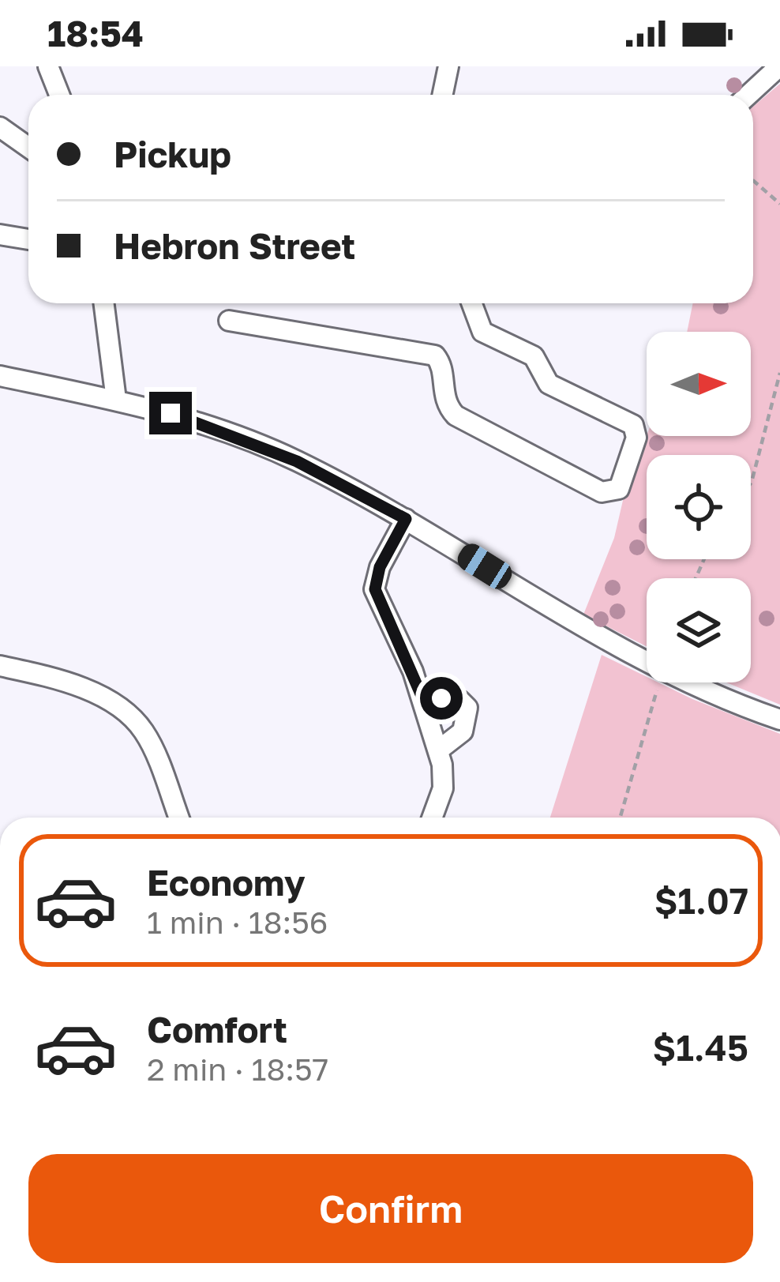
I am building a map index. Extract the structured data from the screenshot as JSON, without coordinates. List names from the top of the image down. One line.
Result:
{"north":"right","page":{"status":"18:54","banner":["Pickup","Hebron Street"],"list":[{"name":"Economy","note":"1 min · 18:56","value":"$1.07"},{"name":"Comfort","note":"2 min · 18:57","value":"$1.45"}],"buttons":"Confirm"}}
